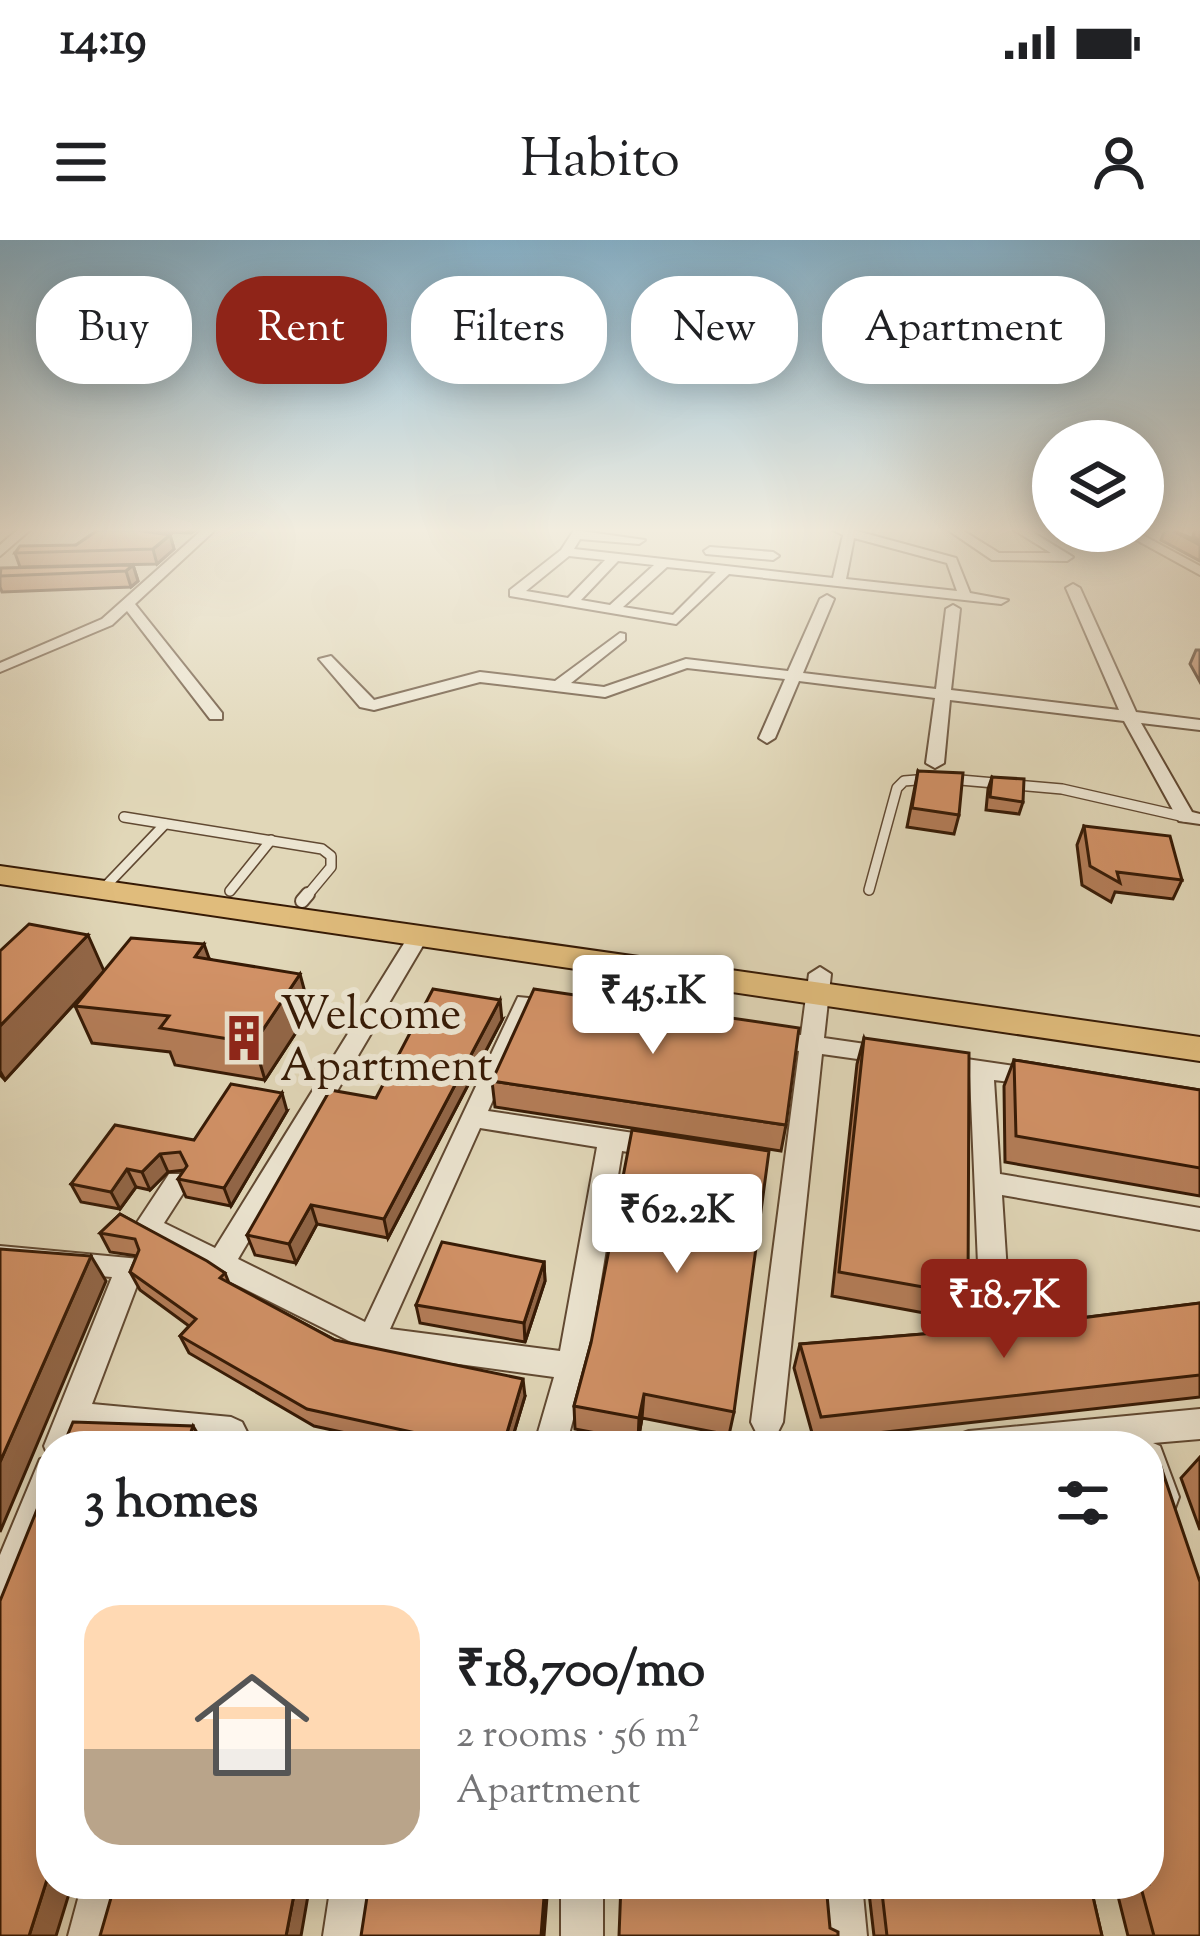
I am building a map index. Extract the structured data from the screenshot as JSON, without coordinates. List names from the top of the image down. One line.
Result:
{"places":{"building":["Welcome Apartment"]},"page":{"status":"14:19","header":"Habito","chip":["Buy","Rent","Filters","New","Apartment"],"price":["₹45.1K","₹62.2K","₹18.7K"],"heading":"3 homes","list":[{"name":"₹18,700/mo","note":"2 rooms · 56 m² · Apartment"}]}}
